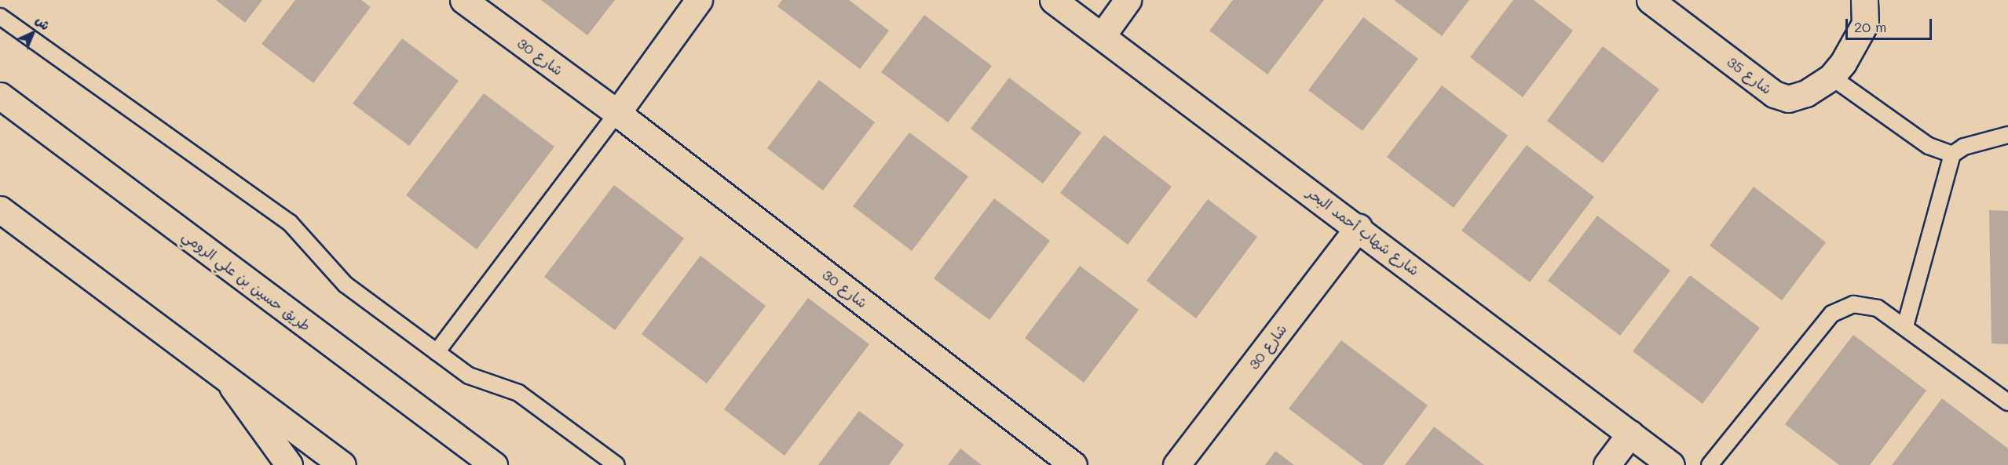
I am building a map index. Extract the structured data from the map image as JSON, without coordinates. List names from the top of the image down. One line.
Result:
{"streets":{"main road":["شارع 30","شارع 35","شارع شهاب أحمد البحر","طريق حسين بن علي الرومي"]},"crossings":[["شارع 30","شارع شهاب أحمد البحر"]],"scale_bar":"20 m","north":"top right"}
